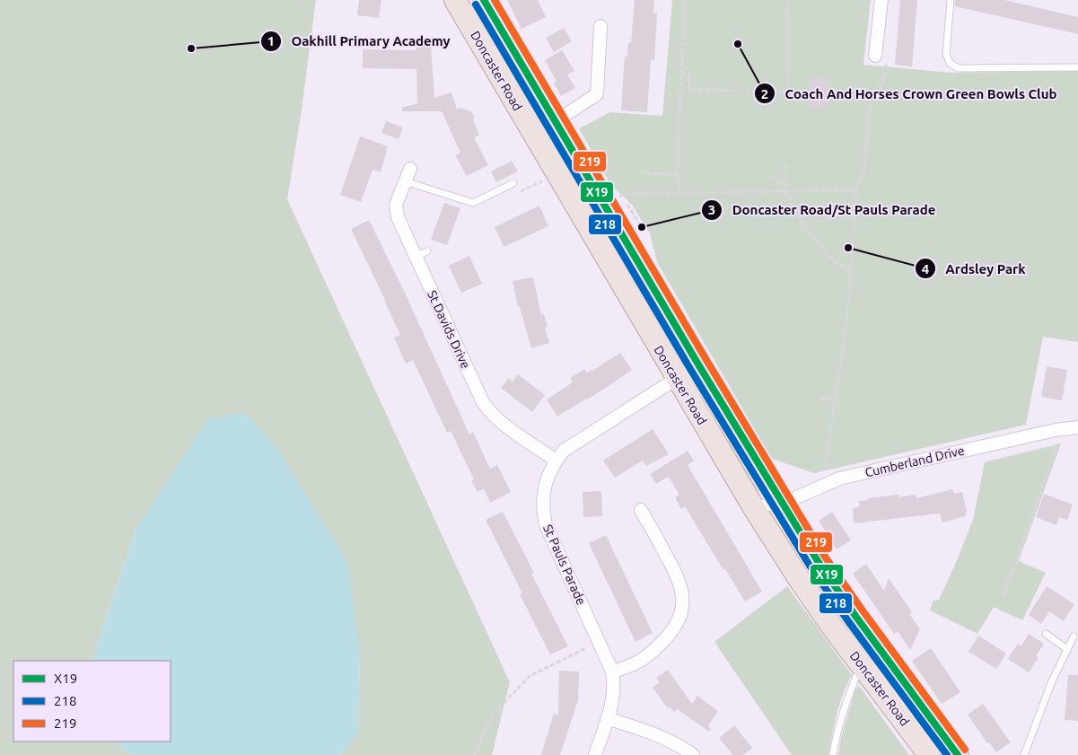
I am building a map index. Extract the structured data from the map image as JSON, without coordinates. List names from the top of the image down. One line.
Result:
{"streets":{"highway":["Doncaster Road"],"street":["St Davids Drive","Cumberland Drive","St Pauls Parade"]},"crossings":[["Doncaster Road","Cumberland Drive"],["Doncaster Road","St Pauls Parade"],["St Davids Drive","St Pauls Parade"]],"places":["Coach And Horses Crown Green Bowls Club","Oakhill Primary Academy","Doncaster Road/St Pauls Parade","Ardsley Park"],"lines":["transit line X19","transit line 219","transit line 218"],"legend":["X19","218","219"]}
